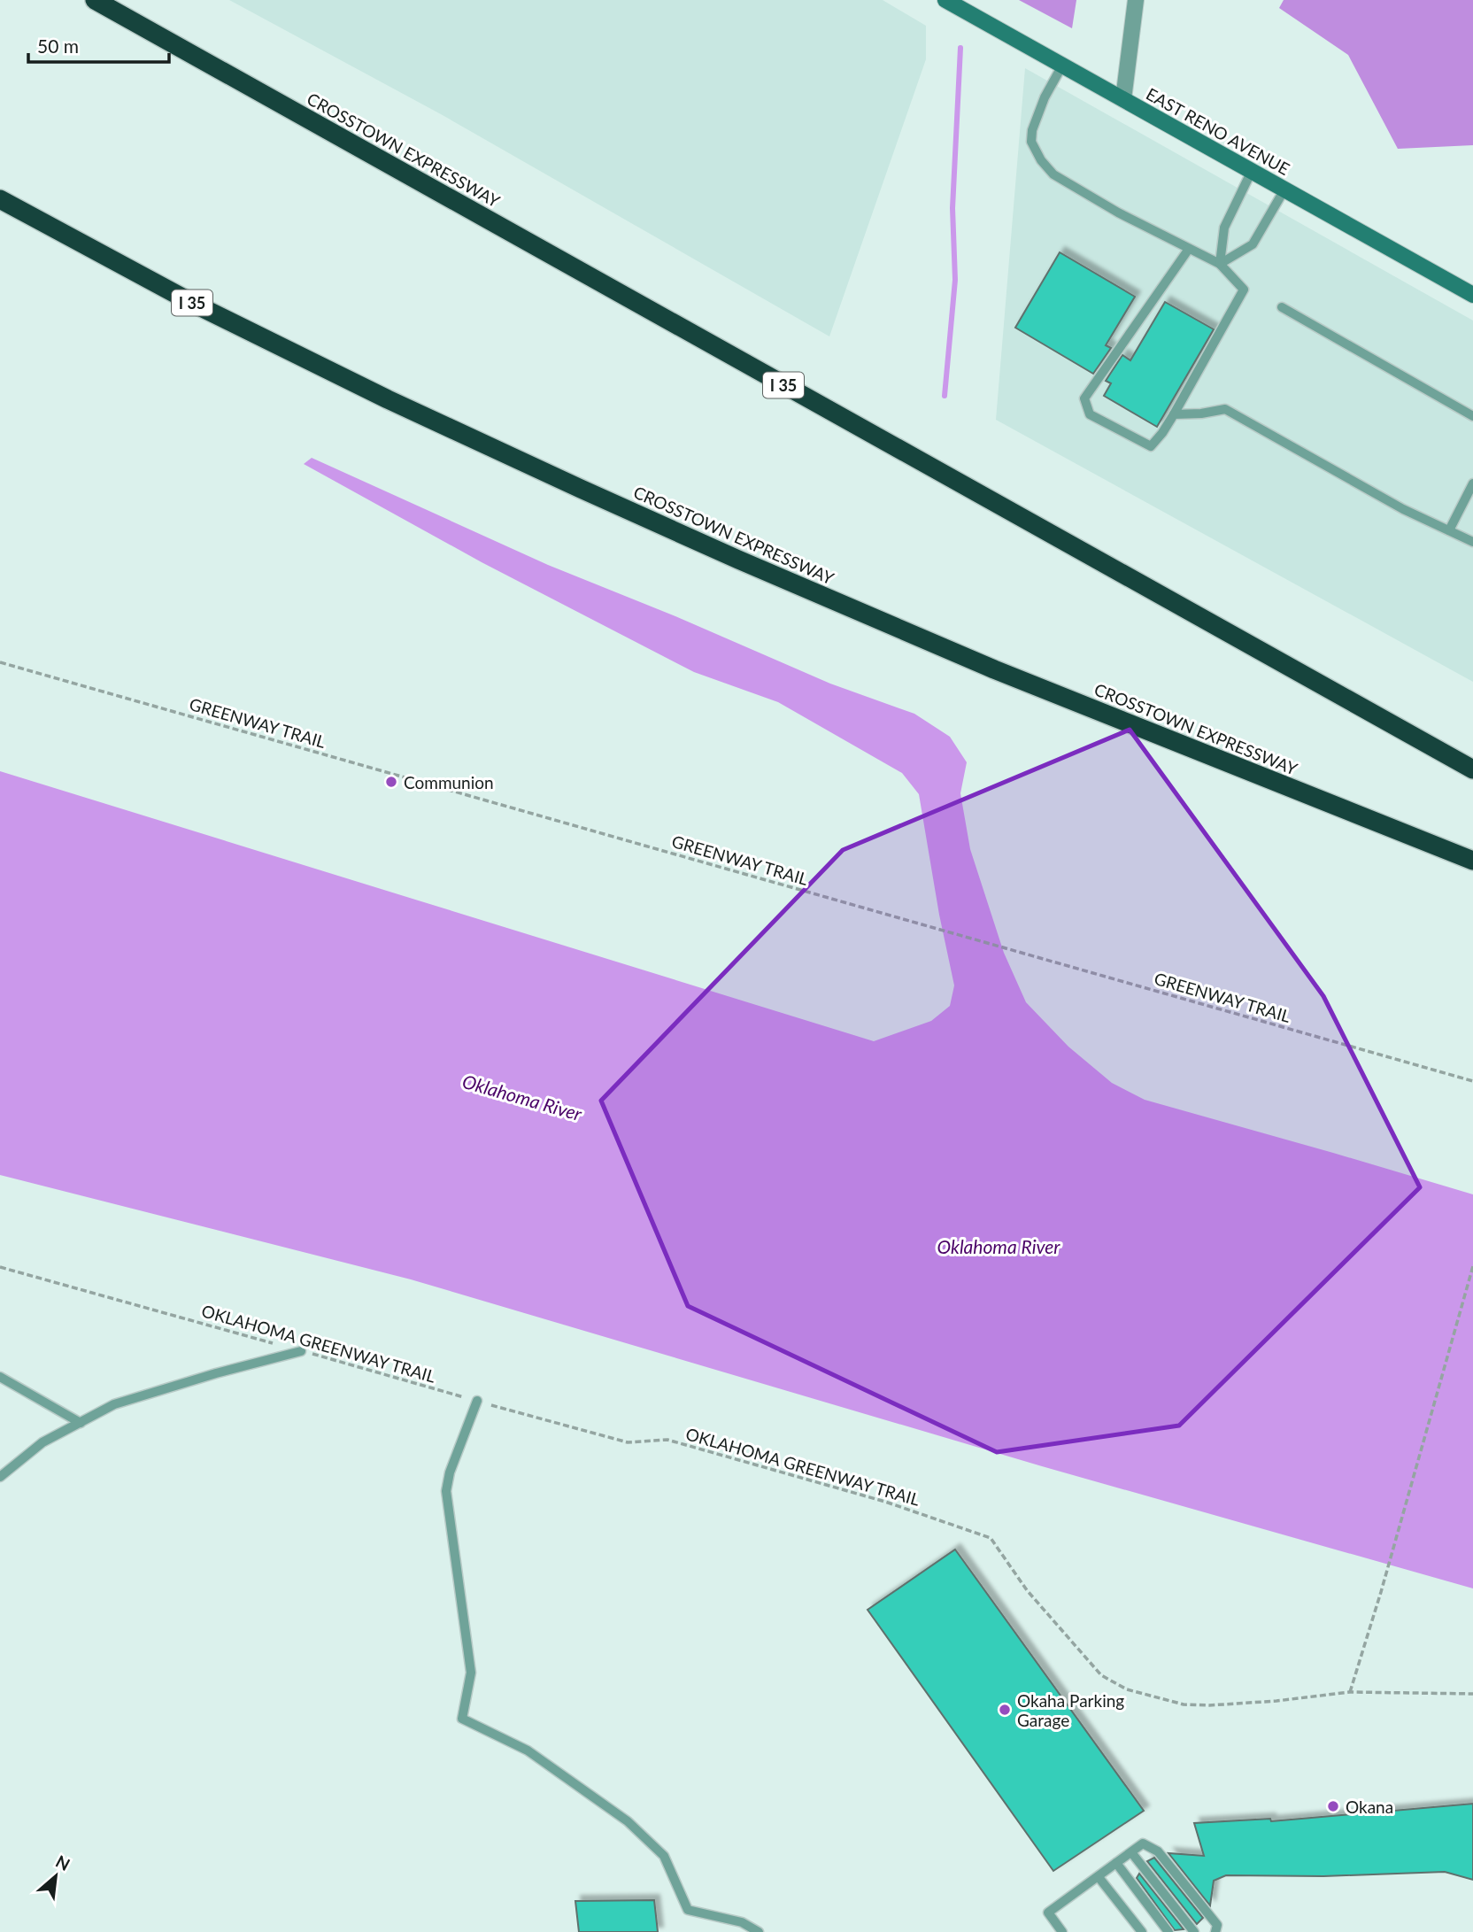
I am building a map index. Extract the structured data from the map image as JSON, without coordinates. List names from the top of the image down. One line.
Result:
{"streets":{"highway":["CROSSTOWN EXPRESSWAY","I 35"],"main road":["EAST RENO AVENUE"],"path":["GREENWAY TRAIL","OKLAHOMA GREENWAY TRAIL"]},"water":["Oklahoma River"],"places":["Communion","Okaha Parking Garage","Okana"],"scale_bar":"50 m","north":"top right"}
